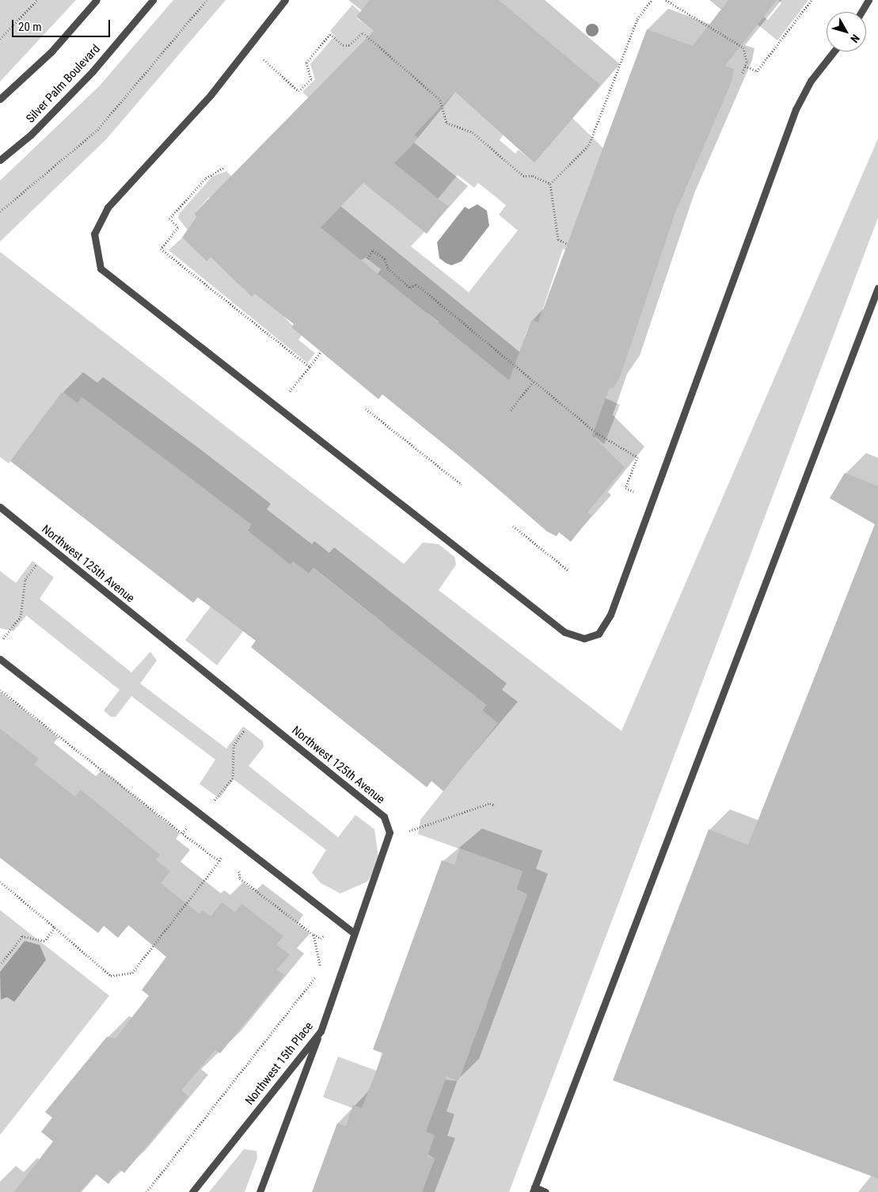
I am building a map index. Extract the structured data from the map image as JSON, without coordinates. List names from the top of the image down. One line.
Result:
{"streets":{"street":["Silver Palm Boulevard","Northwest 125th Avenue","Northwest 15th Place"]},"scale_bar":"20 m","north":"bottom right"}
